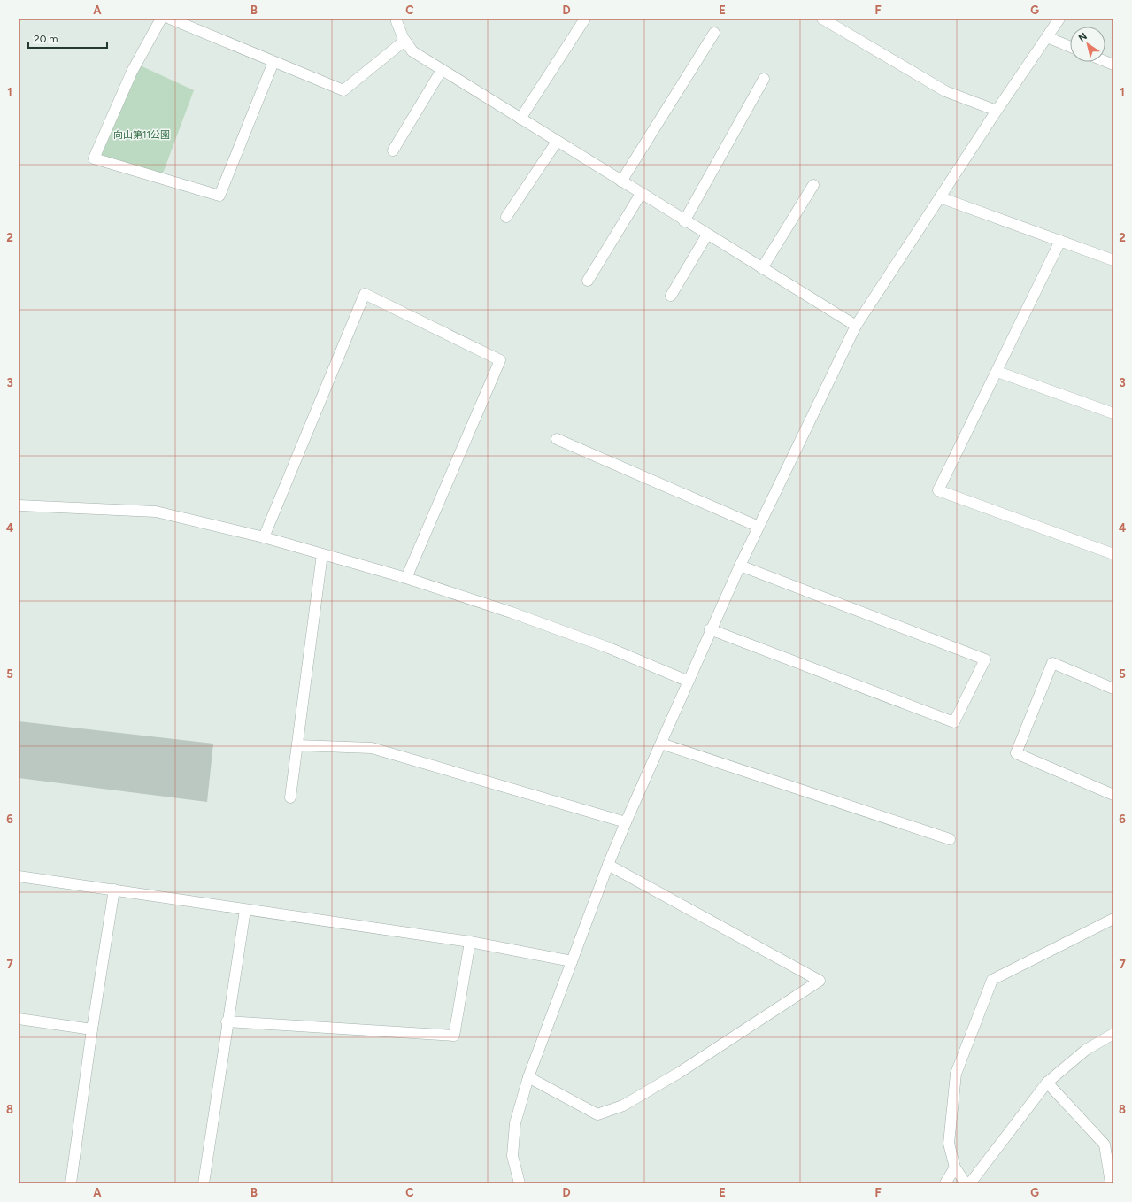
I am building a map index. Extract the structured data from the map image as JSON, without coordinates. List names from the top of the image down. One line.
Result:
{"parks":["向山第11公園"],"scale_bar":"20 m","north":"top left","grid":{"columns":["A","B","C","D","E","F","G"],"rows":["1","2","3","4","5","6","7","8"]}}
